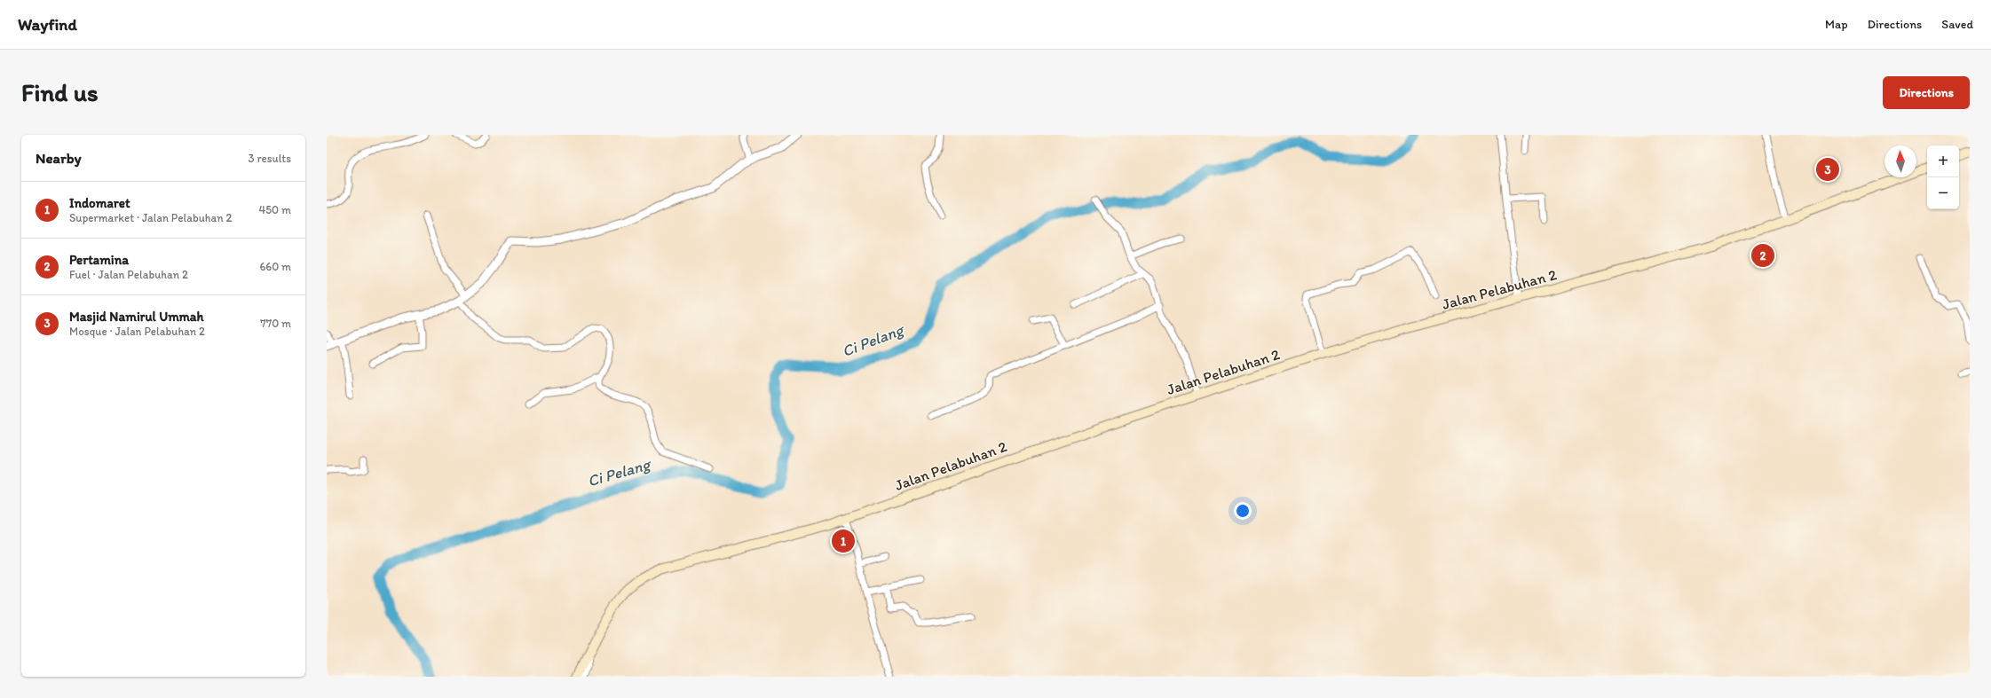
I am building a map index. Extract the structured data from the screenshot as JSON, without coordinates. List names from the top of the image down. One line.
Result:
{"streets":{"main road":["Jalan Pelabuhan 2"]},"water":["Ci Pelang"],"north":"top","page":{"header":"Wayfind","nav":["Map","Directions","Saved"],"buttons":"Directions","title":"Find us","heading":["Nearby","3 results"],"map_buttons":["+","−"],"pins":["3","2","1"],"list":[{"mark":"1","name":"Indomaret","note":"Supermarket · Jalan Pelabuhan 2","value":"450 m"},{"mark":"2","name":"Pertamina","note":"Fuel · Jalan Pelabuhan 2","value":"660 m"},{"mark":"3","name":"Masjid Namirul Ummah","note":"Mosque · Jalan Pelabuhan 2","value":"770 m"}]}}
